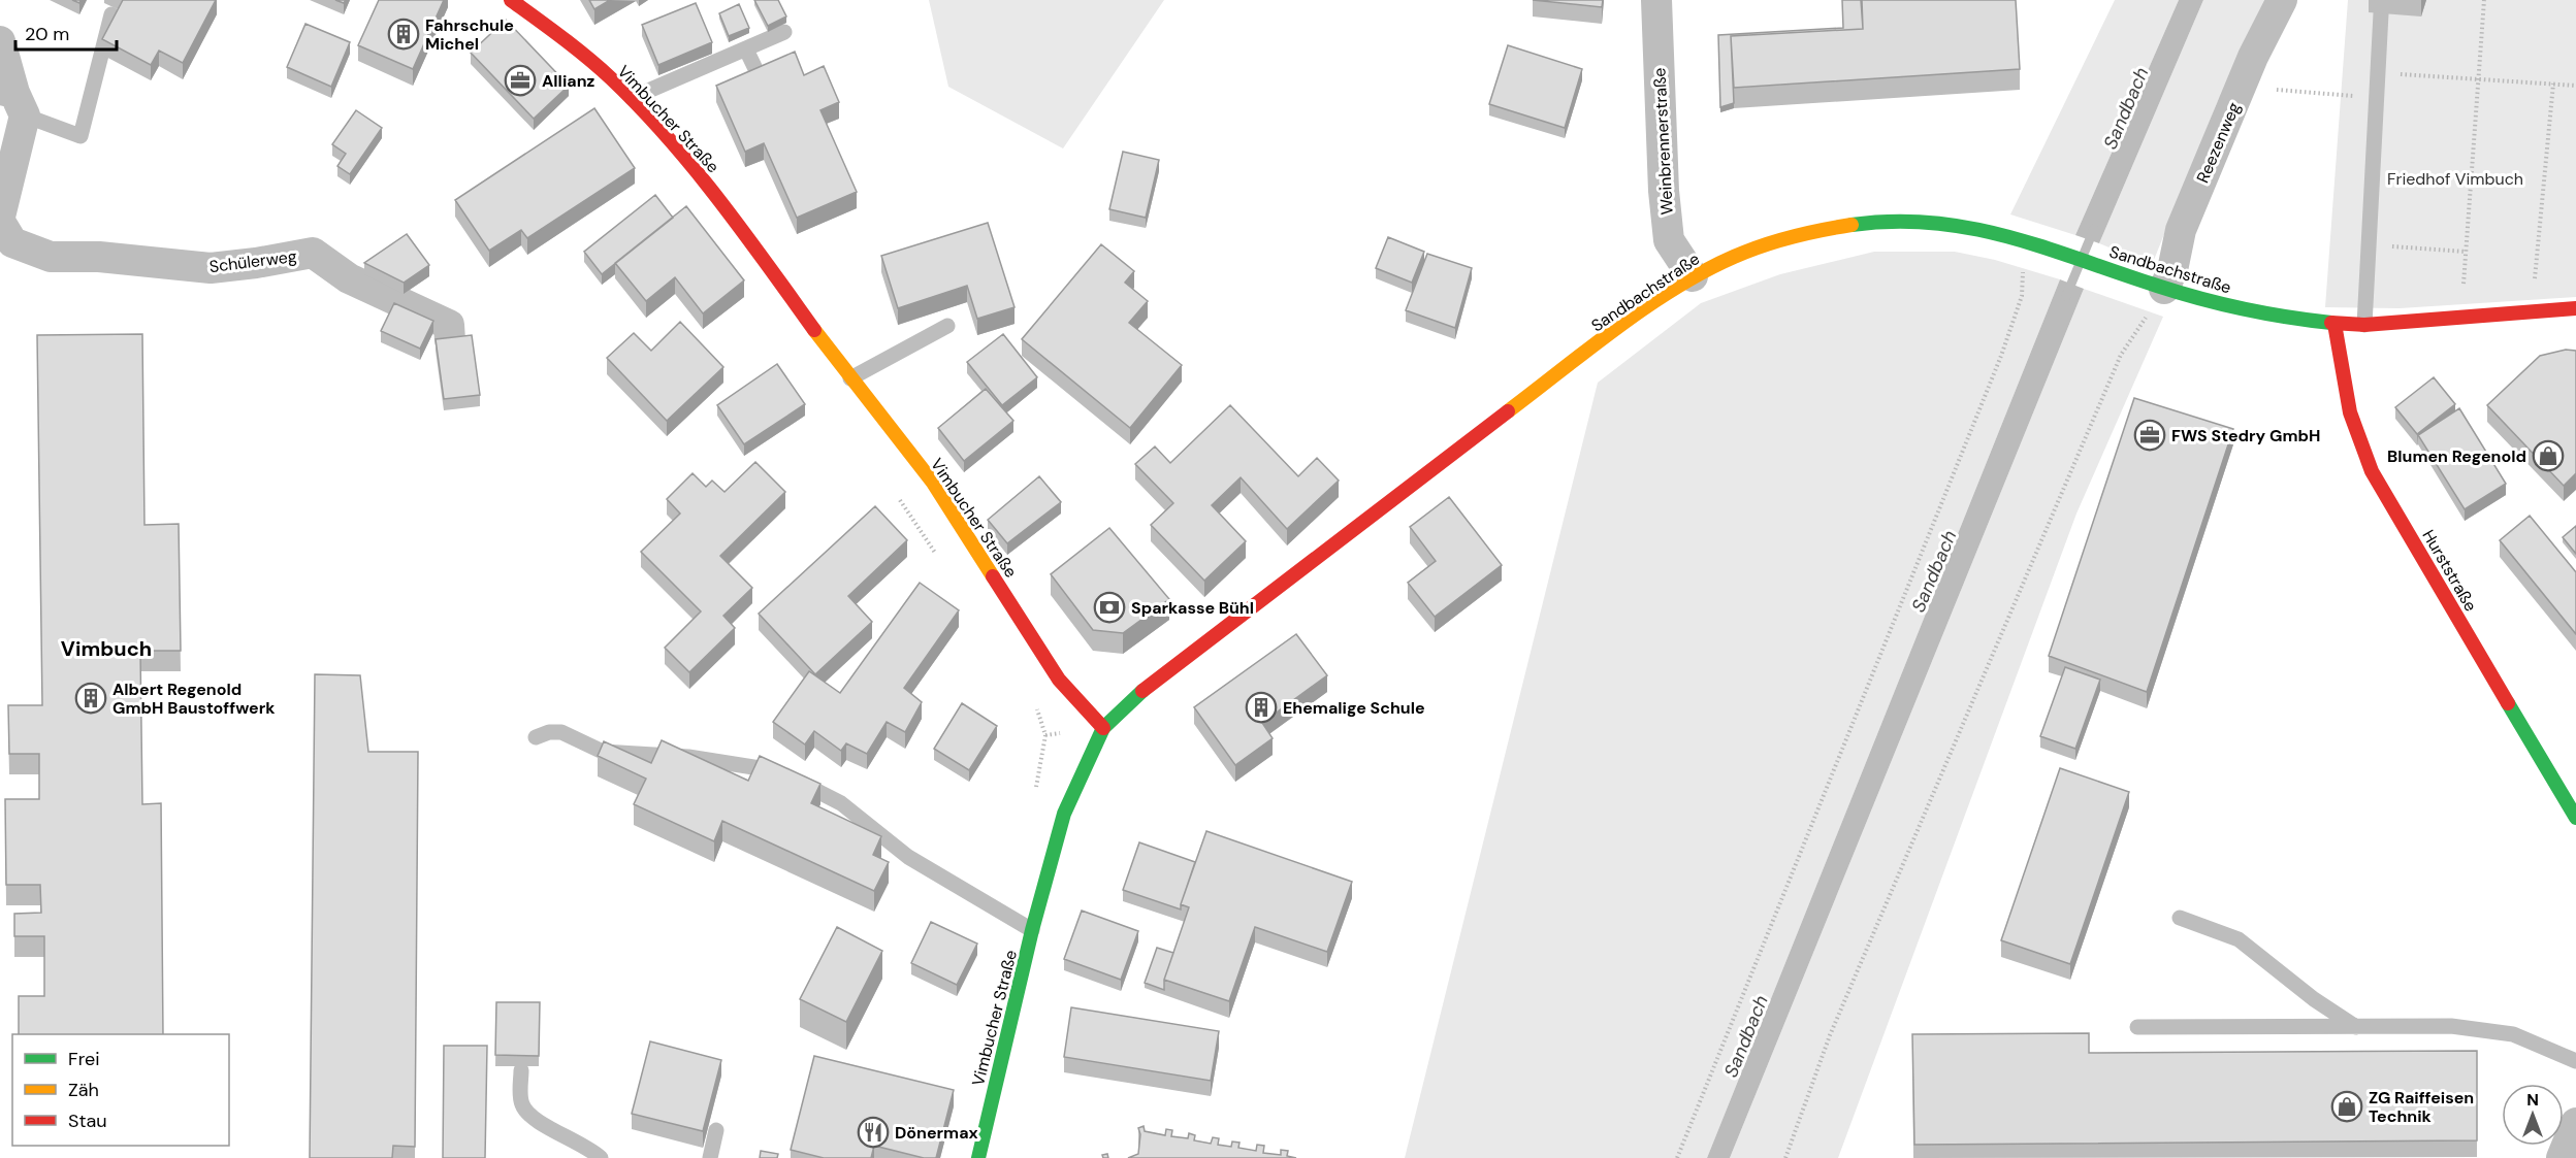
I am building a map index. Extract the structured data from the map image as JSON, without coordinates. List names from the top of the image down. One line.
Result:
{"streets":{"street":["Vimbucher Straße","Weinbrennerstraße","Reezenweg","Schülerweg","Sandbachstraße","Hurststraße"]},"crossings":[["Vimbucher Straße","Sandbachstraße"],["Weinbrennerstraße","Sandbachstraße"],["Reezenweg","Sandbachstraße"],["Sandbachstraße","Hurststraße"]],"districts":["Vimbuch"],"water":["Sandbach"],"parks":["Friedhof Vimbuch"],"places":{"building":["Fahrschule Michel","Albert Regenold GmbH Baustoffwerk","Ehemalige Schule"],"office":["Allianz","FWS Stedry GmbH"],"shop":["Blumen Regenold","ZG Raiffeisen Technik"],"bank":["Sparkasse Bühl"],"restaurant":["Dönermax"]},"legend":["Frei","Zäh","Stau"],"scale_bar":"20 m","north":"top"}
